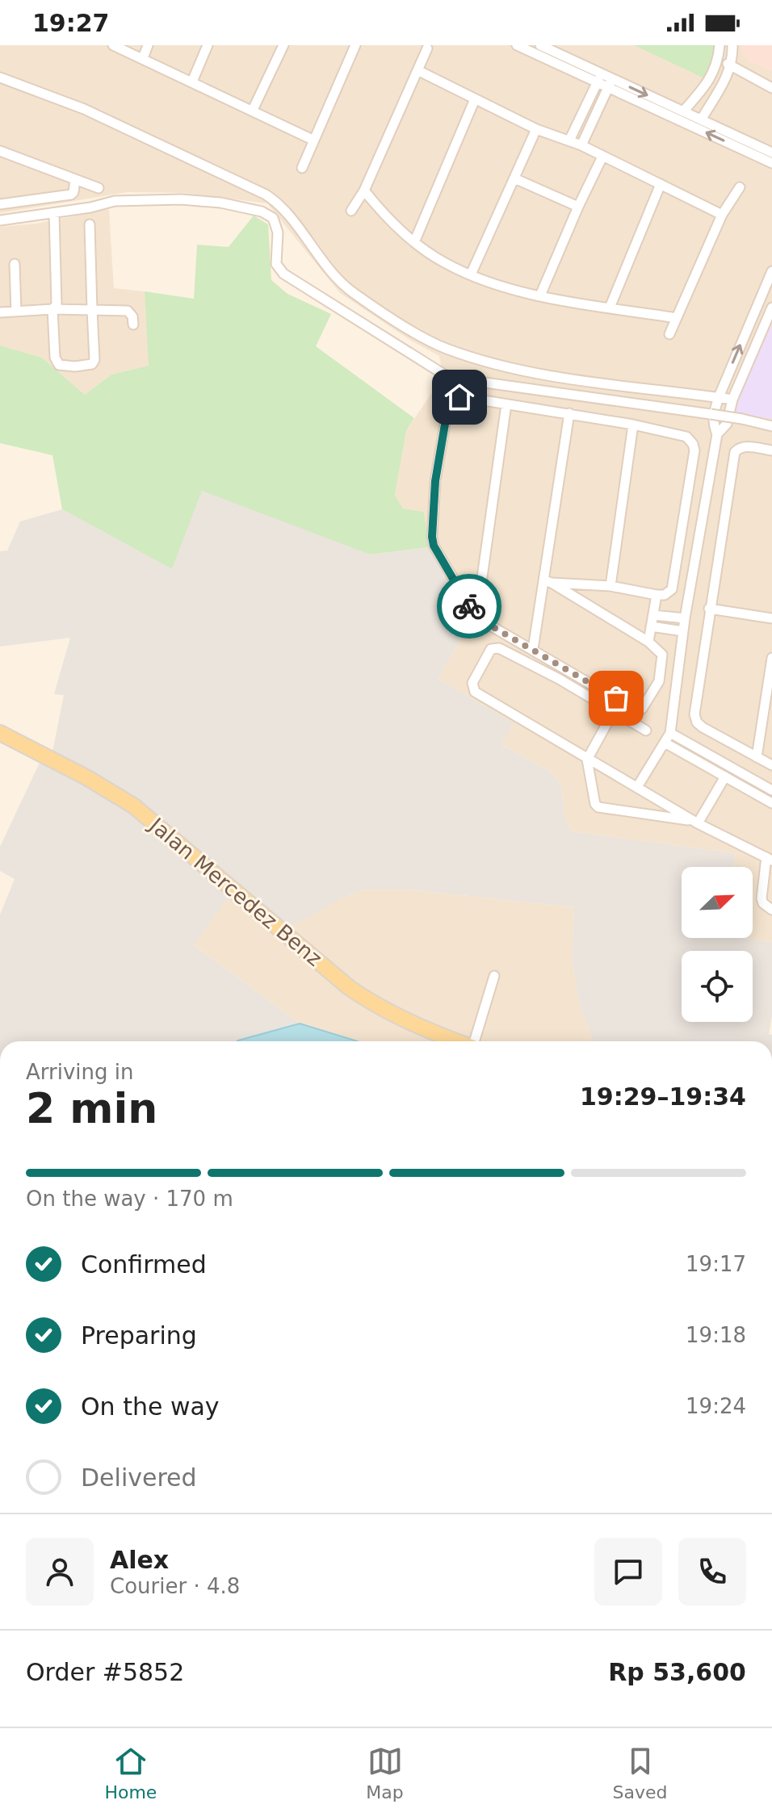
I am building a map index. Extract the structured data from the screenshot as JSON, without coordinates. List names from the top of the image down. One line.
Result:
{"streets":{"main road":["Jalan Mercedez Benz"]},"north":"top right","page":{"status":"19:27","heading":["2 min","Arriving in","19:29–19:34"],"panel":["Alex","Courier · 4.8","Order #5852","Rp 53,600"],"bar":"On the way · 170 m","list":[["Confirmed","19:17"],["Preparing","19:18"],["On the way","19:24"],"Delivered"],"tabs":["Home","Map","Saved"]}}
